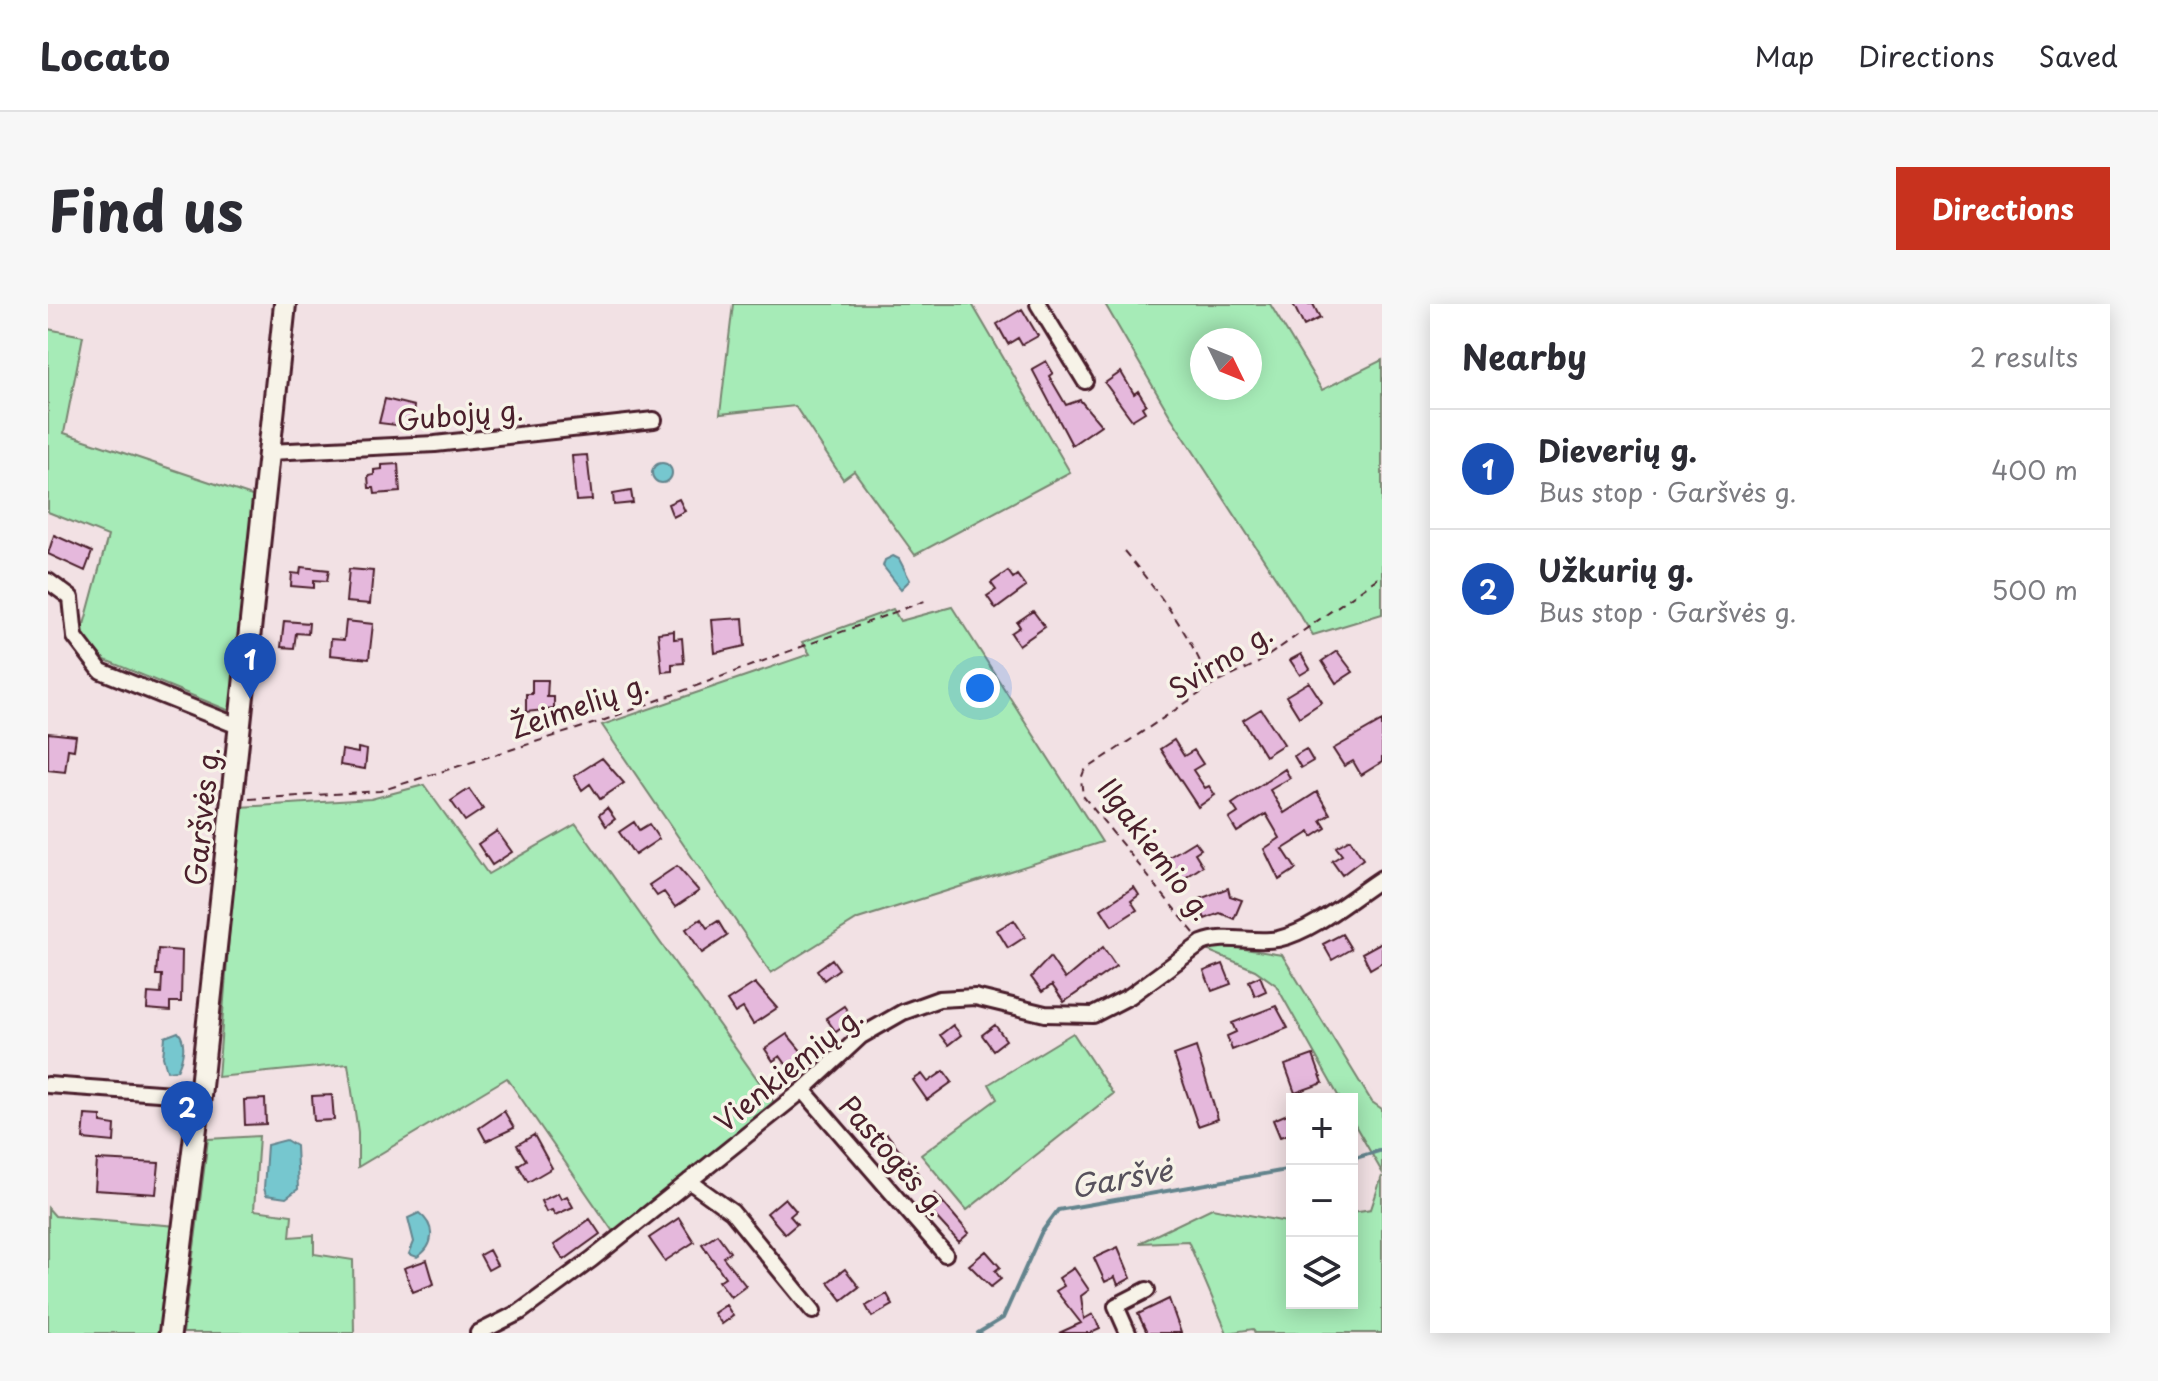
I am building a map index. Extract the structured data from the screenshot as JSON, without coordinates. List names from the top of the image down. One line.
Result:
{"streets":{"main road":["Garšvės g."],"street":["Gubojų g.","Vienkiemių g.","Pastogės g."],"path":["Svirno g.","Žeimelių g.","Ilgakiemio g."]},"crossings":[["Gubojų g.","Garšvės g."],["Svirno g.","Ilgakiemio g."],["Žeimelių g.","Garšvės g."],["Ilgakiemio g.","Vienkiemių g."],["Vienkiemių g.","Pastogės g."]],"water":["Garšvė"],"north":"bottom right","page":{"header":"Locato","nav":["Map","Directions","Saved"],"title":"Find us","buttons":"Directions","heading":["Nearby","2 results"],"list":[{"mark":"1","name":"Dieverių g.","note":"Bus stop · Garšvės g.","value":"400 m"},{"mark":"2","name":"Užkurių g.","note":"Bus stop · Garšvės g.","value":"500 m"}],"pins":["1","2"],"map_buttons":["+","−"]}}
